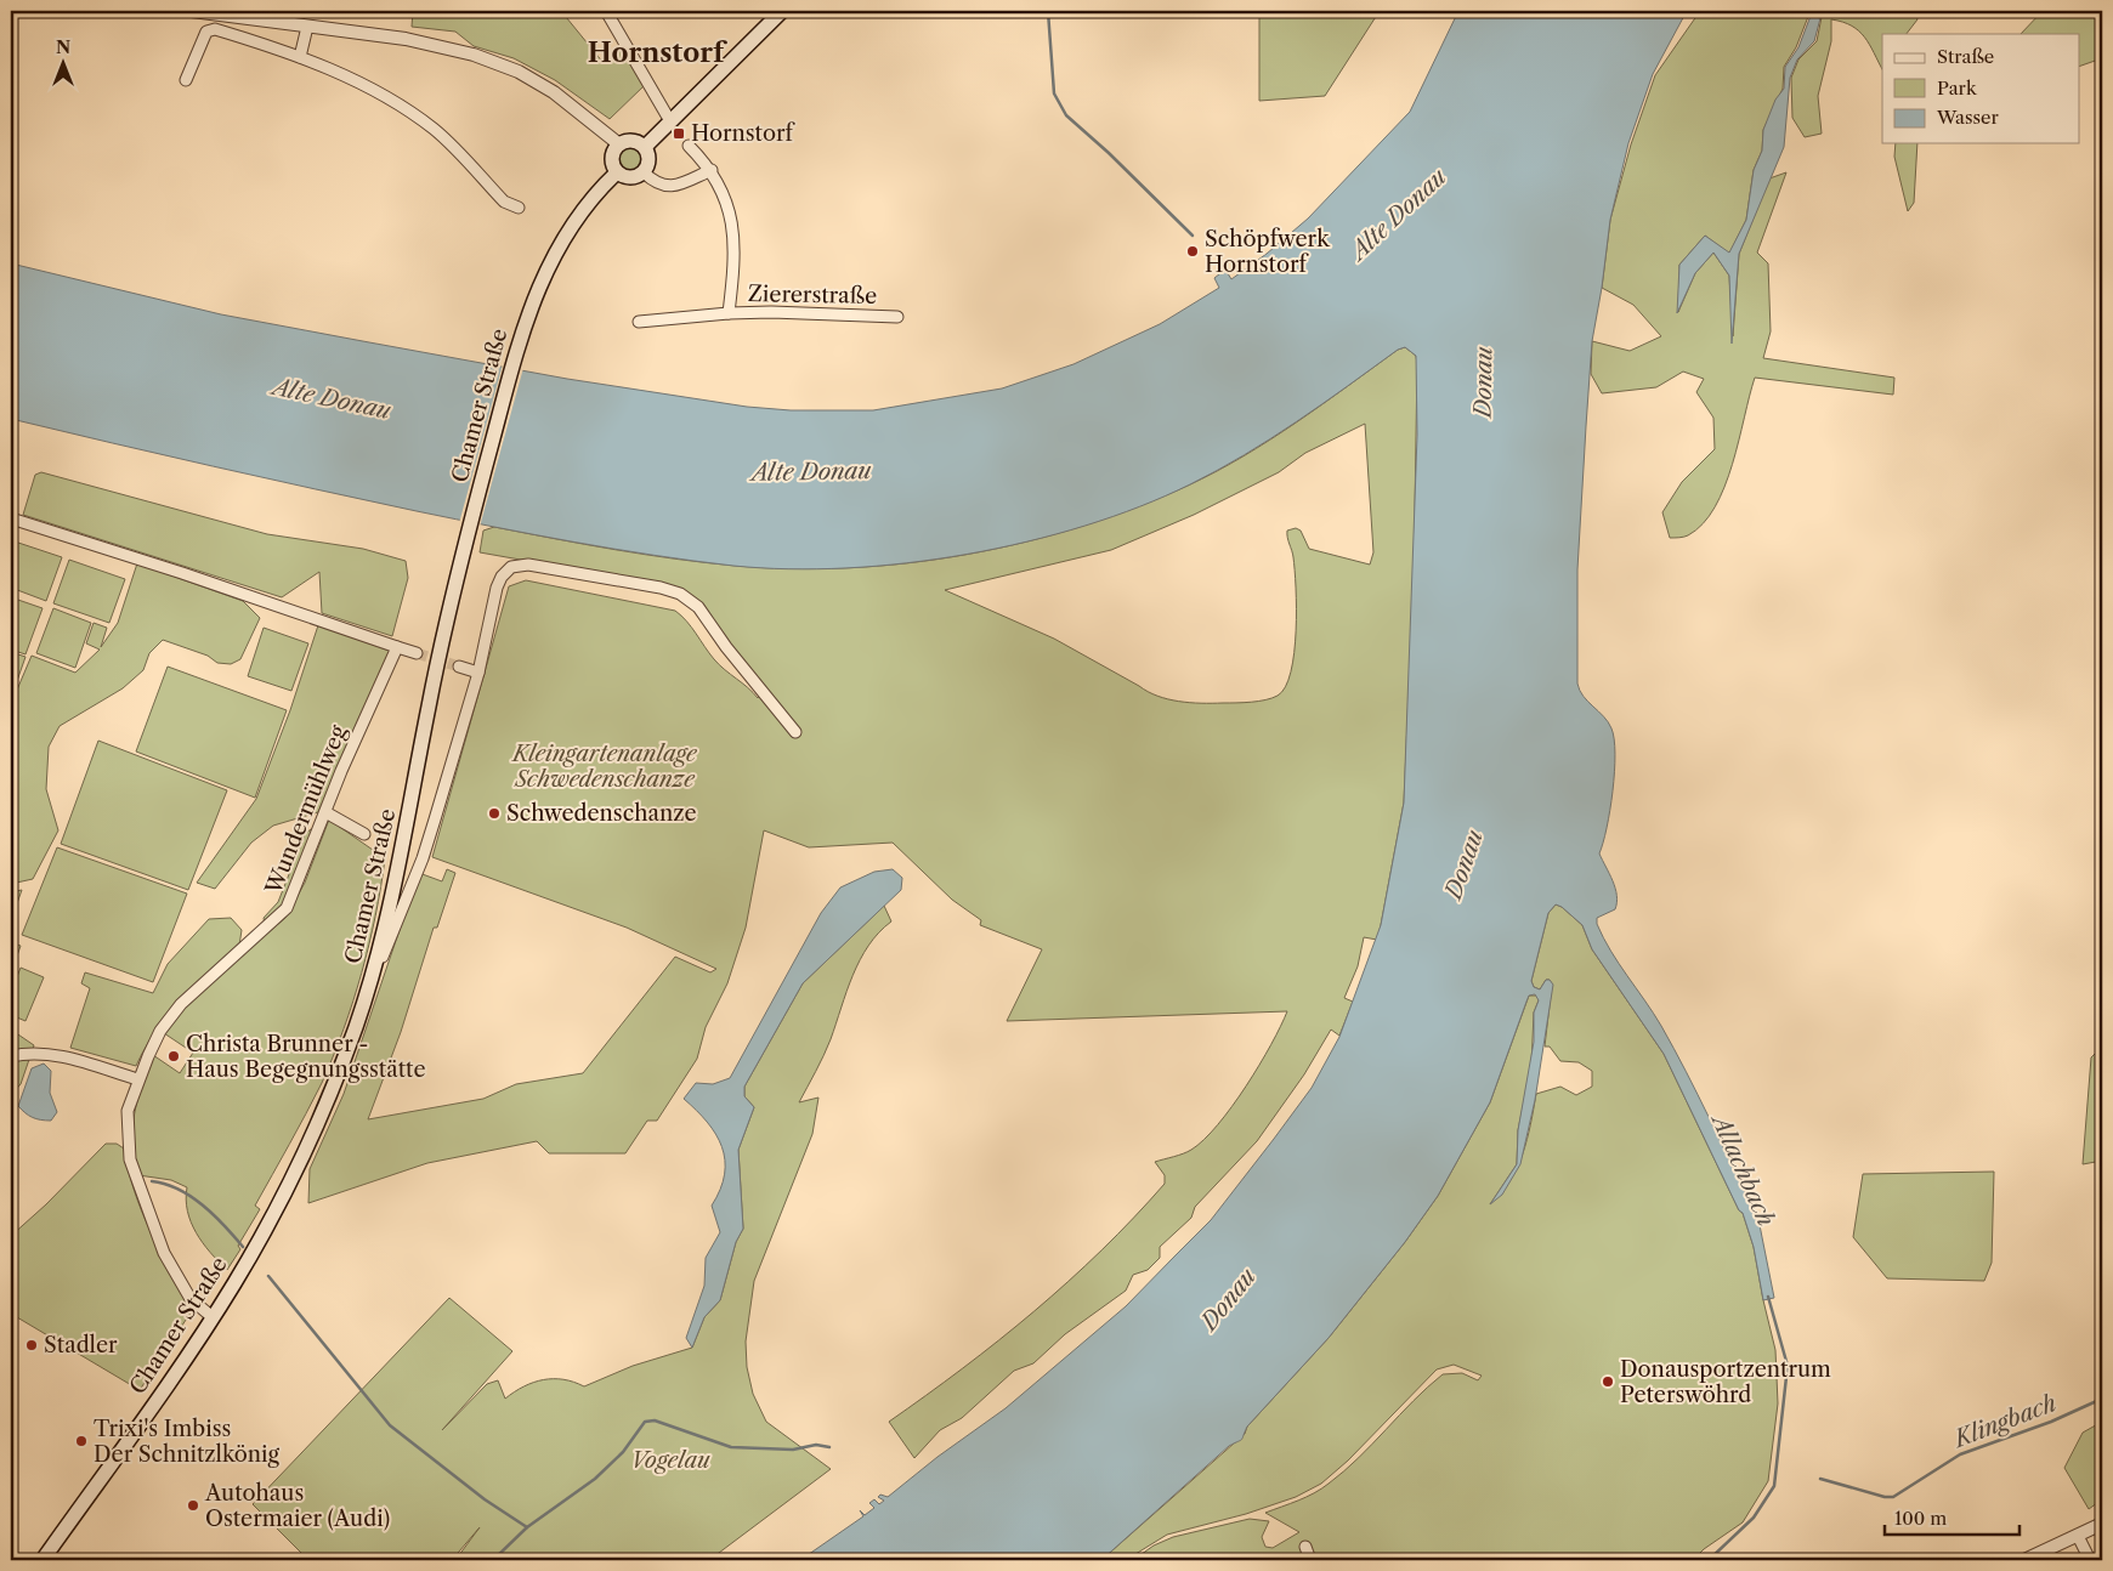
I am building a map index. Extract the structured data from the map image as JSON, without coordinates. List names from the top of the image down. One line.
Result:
{"streets":{"main road":["Chamer Straße"],"street":["Ziererstraße","Wundermühlweg"]},"crossings":[["Chamer Straße","Wundermühlweg"]],"districts":["Hornstorf"],"water":["Alte Donau","Donau","Allachbach","Klingbach"],"parks":["Kleingartenanlage Schwedenschanze","Vogelau"],"places":{"transit":["Hornstorf"],"other":["Schöpfwerk Hornstorf","Schwedenschanze","Christa Brunner - Haus Begegnungsstätte","Stadler","Donausportzentrum Peterswöhrd","Trixi's Imbiss Der Schnitzlkönig","Autohaus Ostermaier (Audi)"]},"legend":["Straße","Park","Wasser"],"scale_bar":"100 m","north":"top"}
